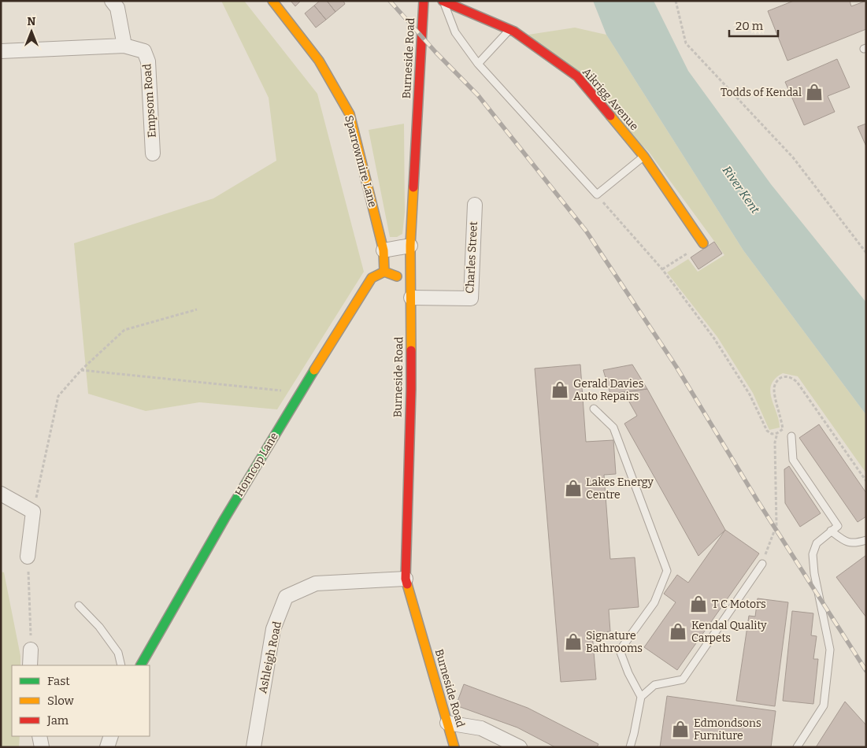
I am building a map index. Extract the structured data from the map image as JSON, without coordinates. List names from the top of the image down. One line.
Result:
{"streets":{"street":["Burneside Road","Aikrigg Avenue","Empsom Road","Sparrowmire Lane","Charles Street","Horncop Lane","Ashleigh Road"]},"crossings":[["Burneside Road","Charles Street"],["Burneside Road","Ashleigh Road"],["Sparrowmire Lane","Horncop Lane"]],"water":["River Kent"],"places":{"shop":["Todds of Kendal","Gerald Davies Auto Repairs","Lakes Energy Centre","T C Motors","Kendal Quality Carpets","Signature Bathrooms","Edmondsons Furniture"]},"legend":["Fast","Slow","Jam"],"scale_bar":"20 m","north":"top"}
